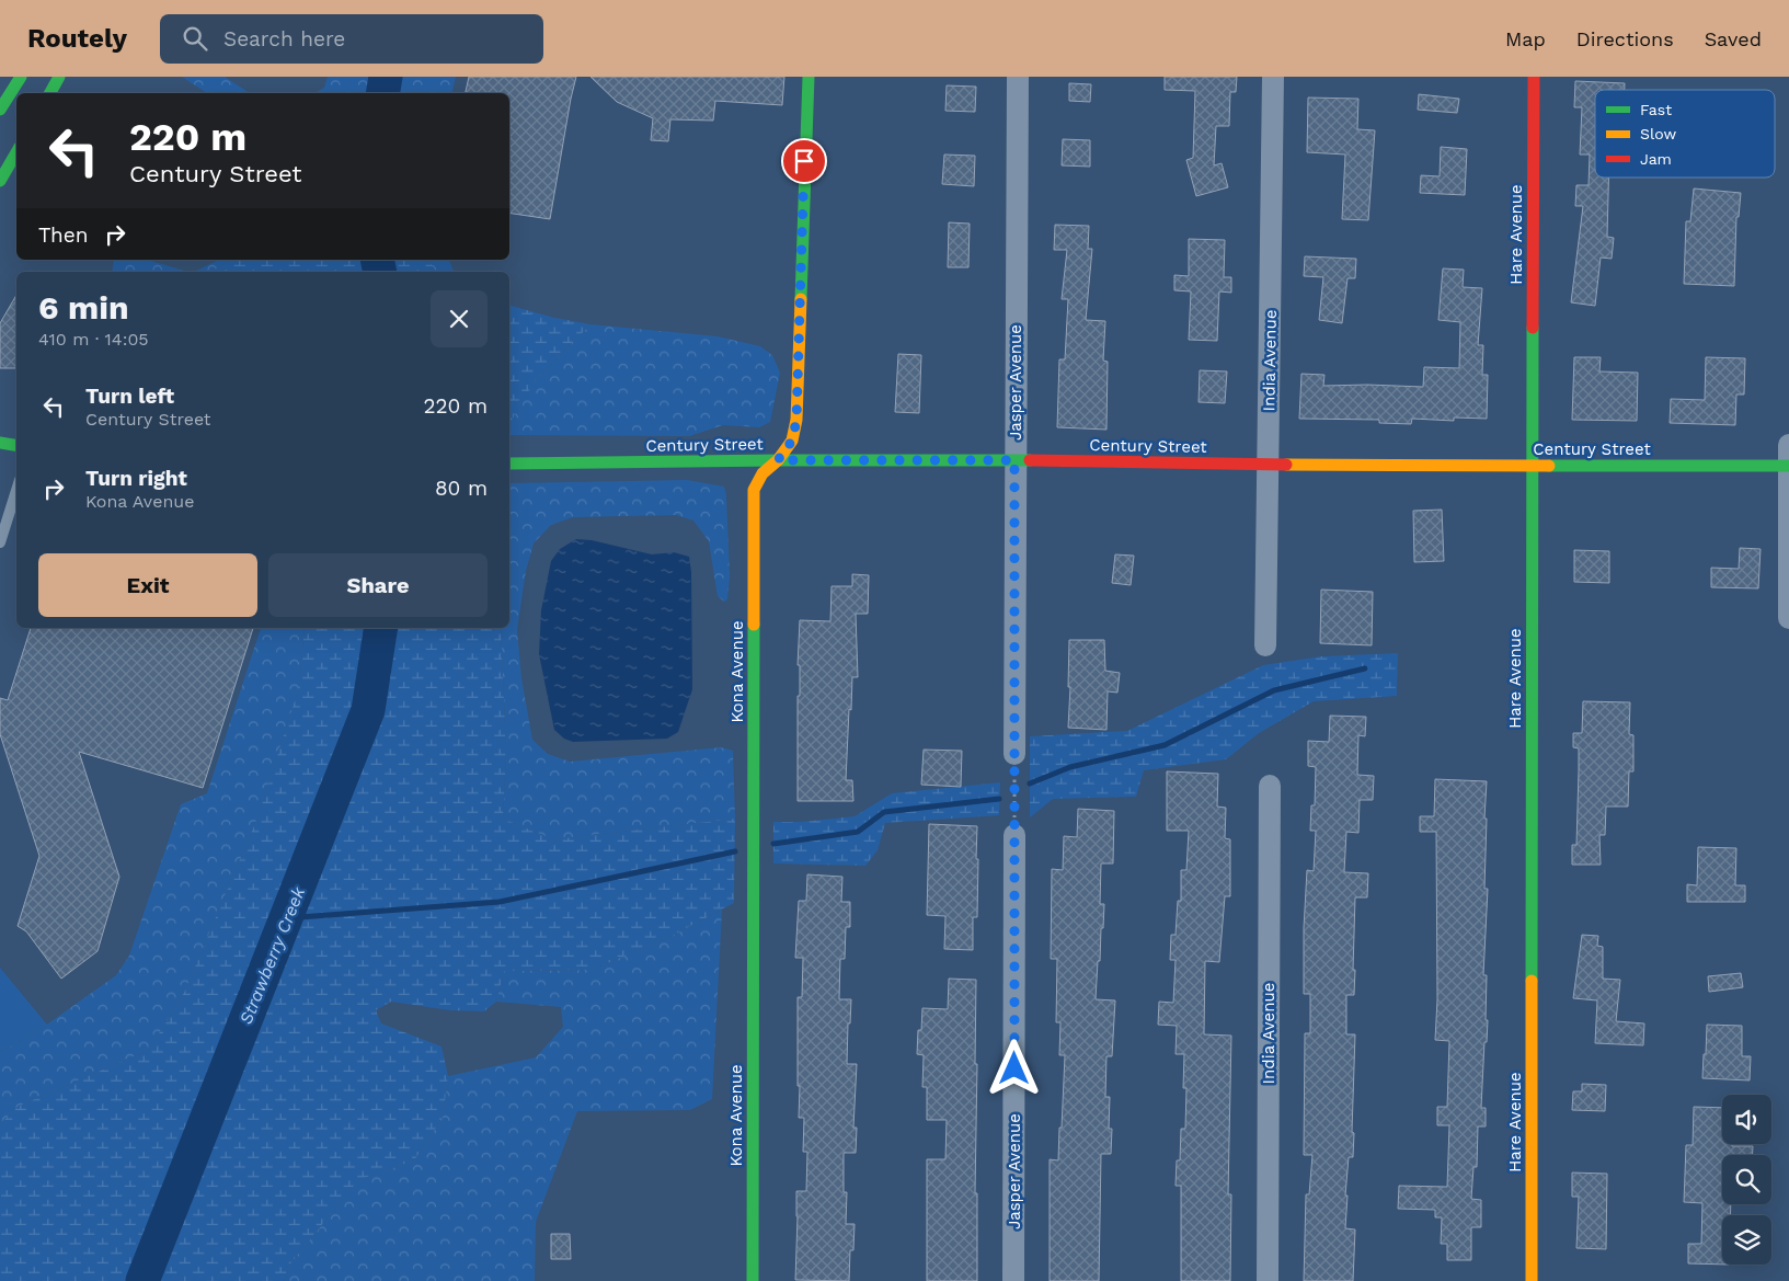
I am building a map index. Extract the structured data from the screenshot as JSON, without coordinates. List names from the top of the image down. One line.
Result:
{"streets":{"main road":["Hare Avenue","Century Street","Kona Avenue"],"street":["India Avenue","Jasper Avenue"]},"crossings":[["Hare Avenue","Century Street"],["India Avenue","Century Street"],["Jasper Avenue","Century Street"],["Century Street","Kona Avenue"]],"water":["Strawberry Creek"],"legend":["Fast","Slow","Jam"],"page":{"header":"Routely","search":"Search here","nav":["Map","Directions","Saved"],"turn":["220 m","Century Street"],"then":"Then","heading":["6 min","410 m · 14:05"],"list":[{"name":"Turn left","note":"Century Street","value":"220 m"},{"name":"Turn right","note":"Kona Avenue","value":"80 m"}],"buttons":["Exit","Share"]}}
